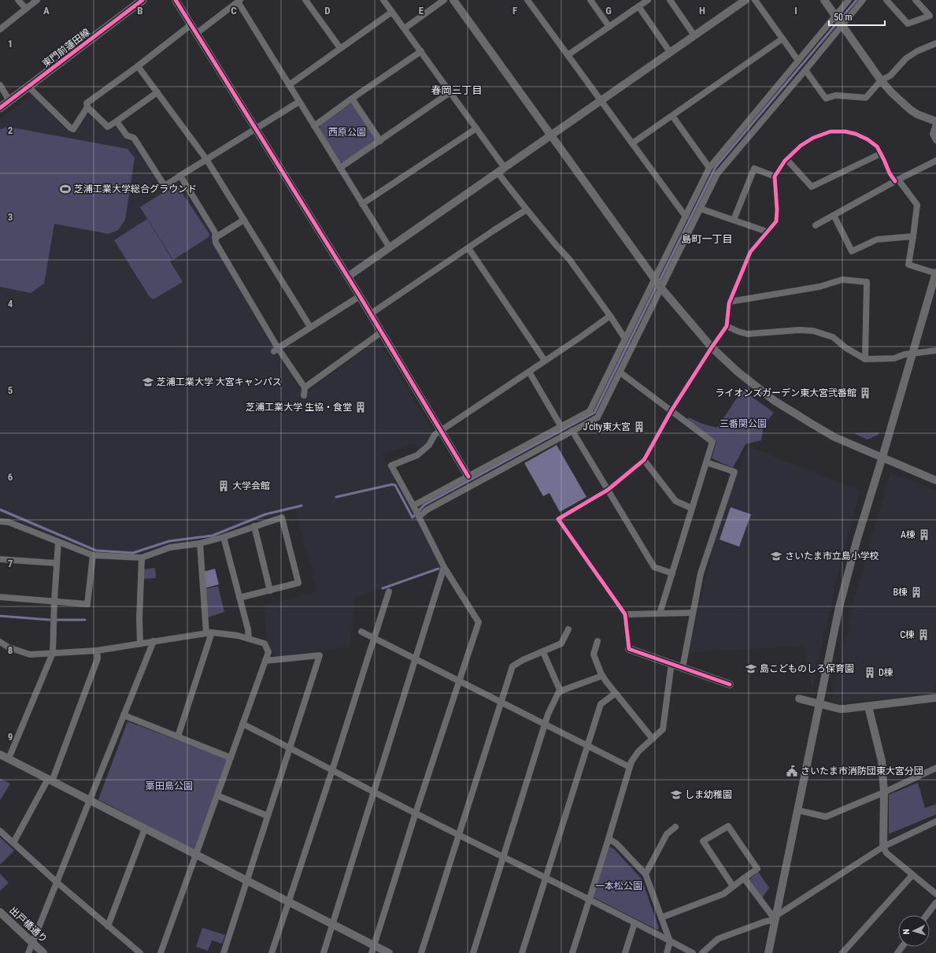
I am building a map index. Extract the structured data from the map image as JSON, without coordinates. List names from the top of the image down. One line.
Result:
{"streets":{"main road":["東門前蓮田線"],"street":["出戸橋通り"]},"districts":["春岡三丁目","島町一丁目"],"parks":["西原公園","三番関公園","藁田島公園","一本松公園"],"places":{"sports":["芝浦工業大学総合グラウンド"],"school or university":["芝浦工業大学 大宮キャンパス","さいたま市立島小学校","島こどものしろ保育園","しま幼稚園"],"building":["ライオンズガーデン東大宮弐番館","芝浦工業大学 生協・食堂","J'city東大宮","大学会館","A棟","B棟","C棟","D棟"],"public building":["さいたま市消防団東大宮分団"]},"scale_bar":"50 m","north":"left","grid":{"columns":["A","B","C","D","E","F","G","H","I"],"rows":["1","2","3","4","5","6","7","8","9"]}}
